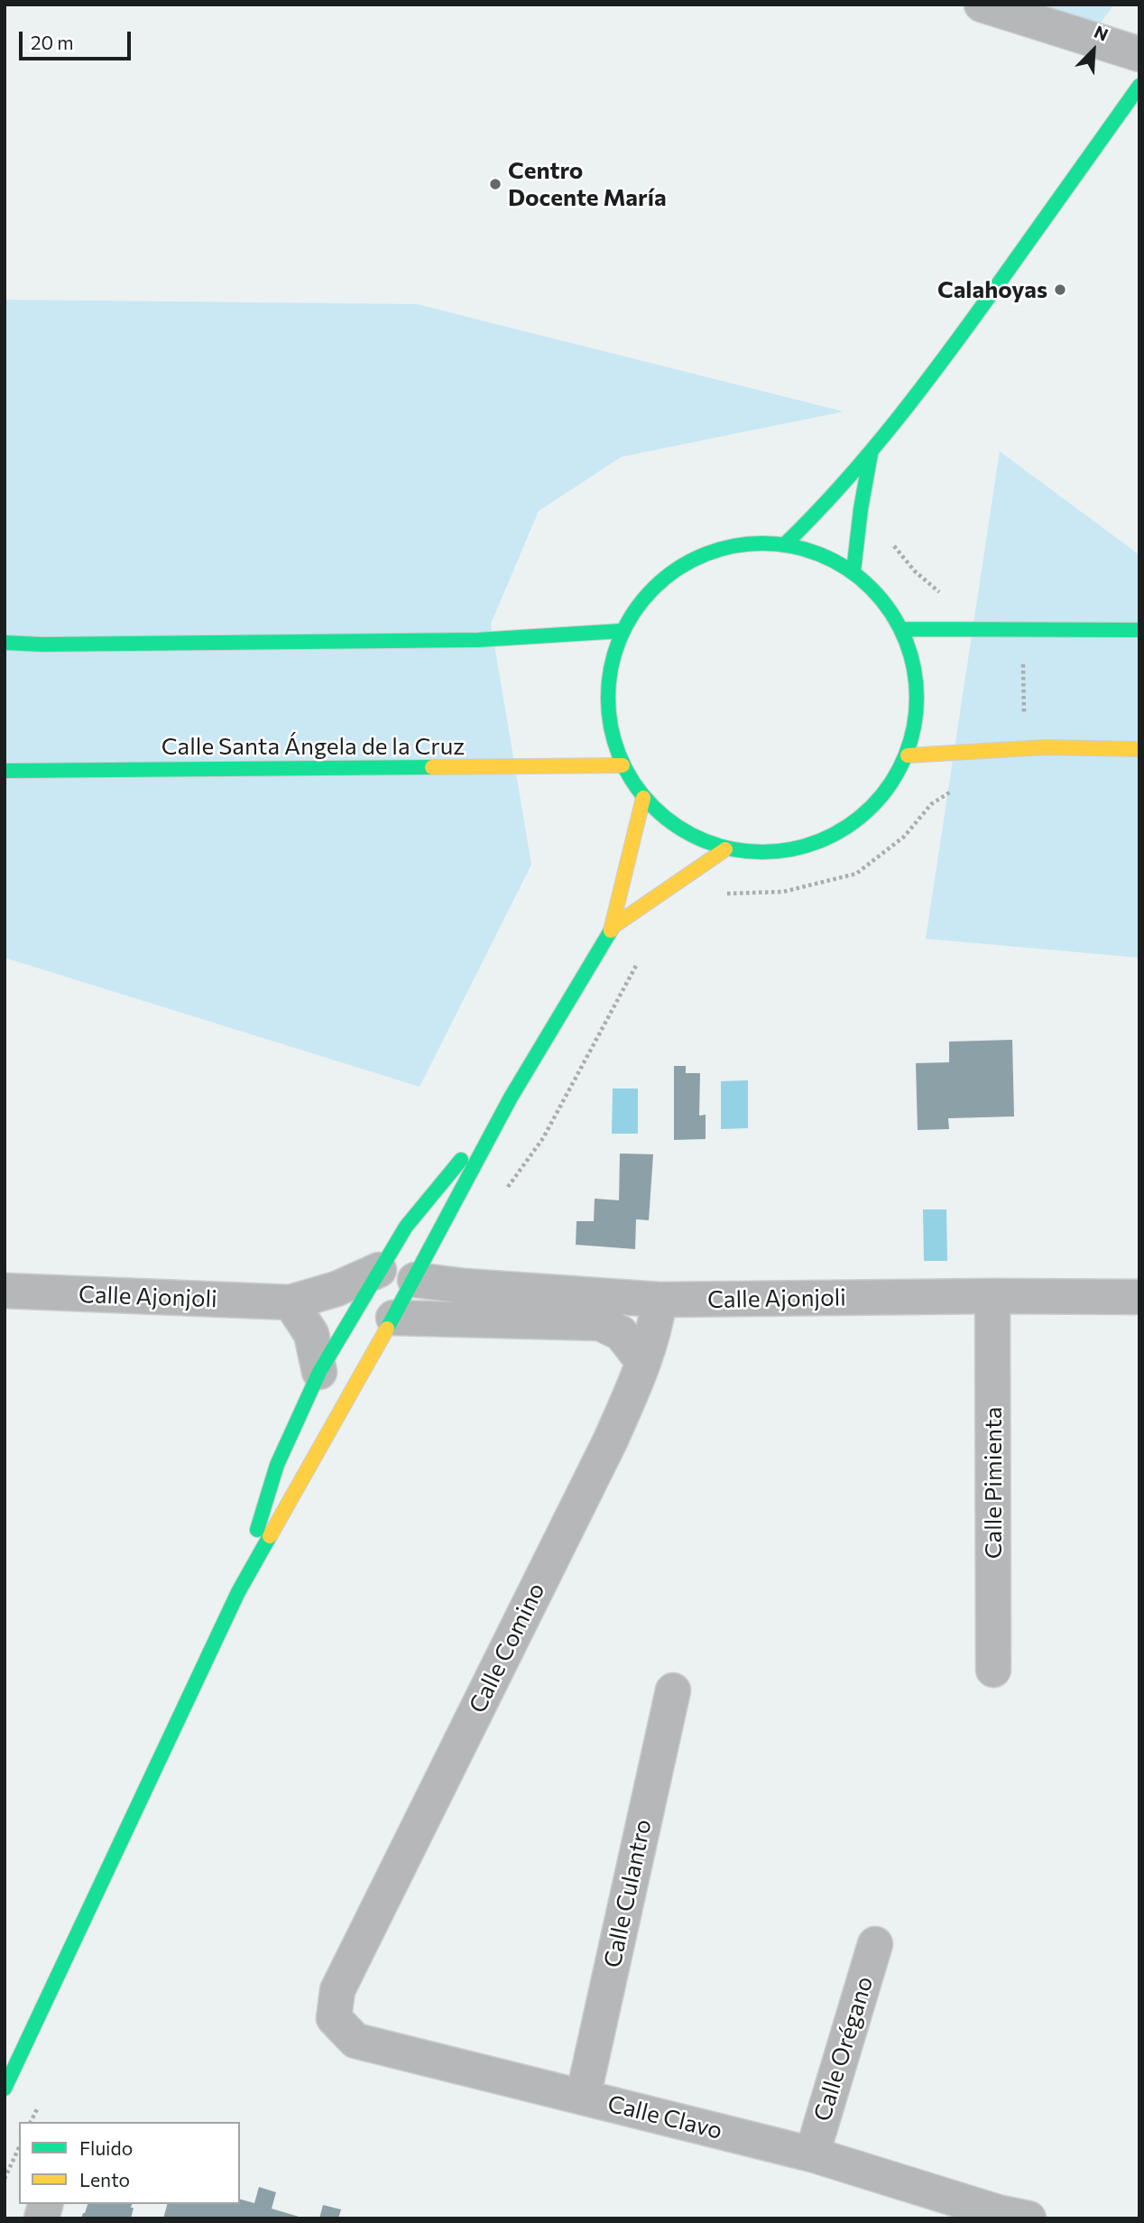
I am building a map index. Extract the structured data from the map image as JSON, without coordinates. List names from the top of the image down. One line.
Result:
{"streets":{"main road":["Calle Santa Ángela de la Cruz"],"street":["Calle Ajonjoli","Calle Pimienta","Calle Comino","Calle Culantro","Calle Orégano","Calle Clavo"]},"crossings":[["Calle Ajonjoli","Calle Pimienta"],["Calle Ajonjoli","Calle Comino"],["Calle Comino","Calle Clavo"],["Calle Culantro","Calle Clavo"],["Calle Orégano","Calle Clavo"]],"places":["Centro Docente María","Calahoyas"],"legend":["Fluido","Lento"],"scale_bar":"20 m","north":"top right"}
